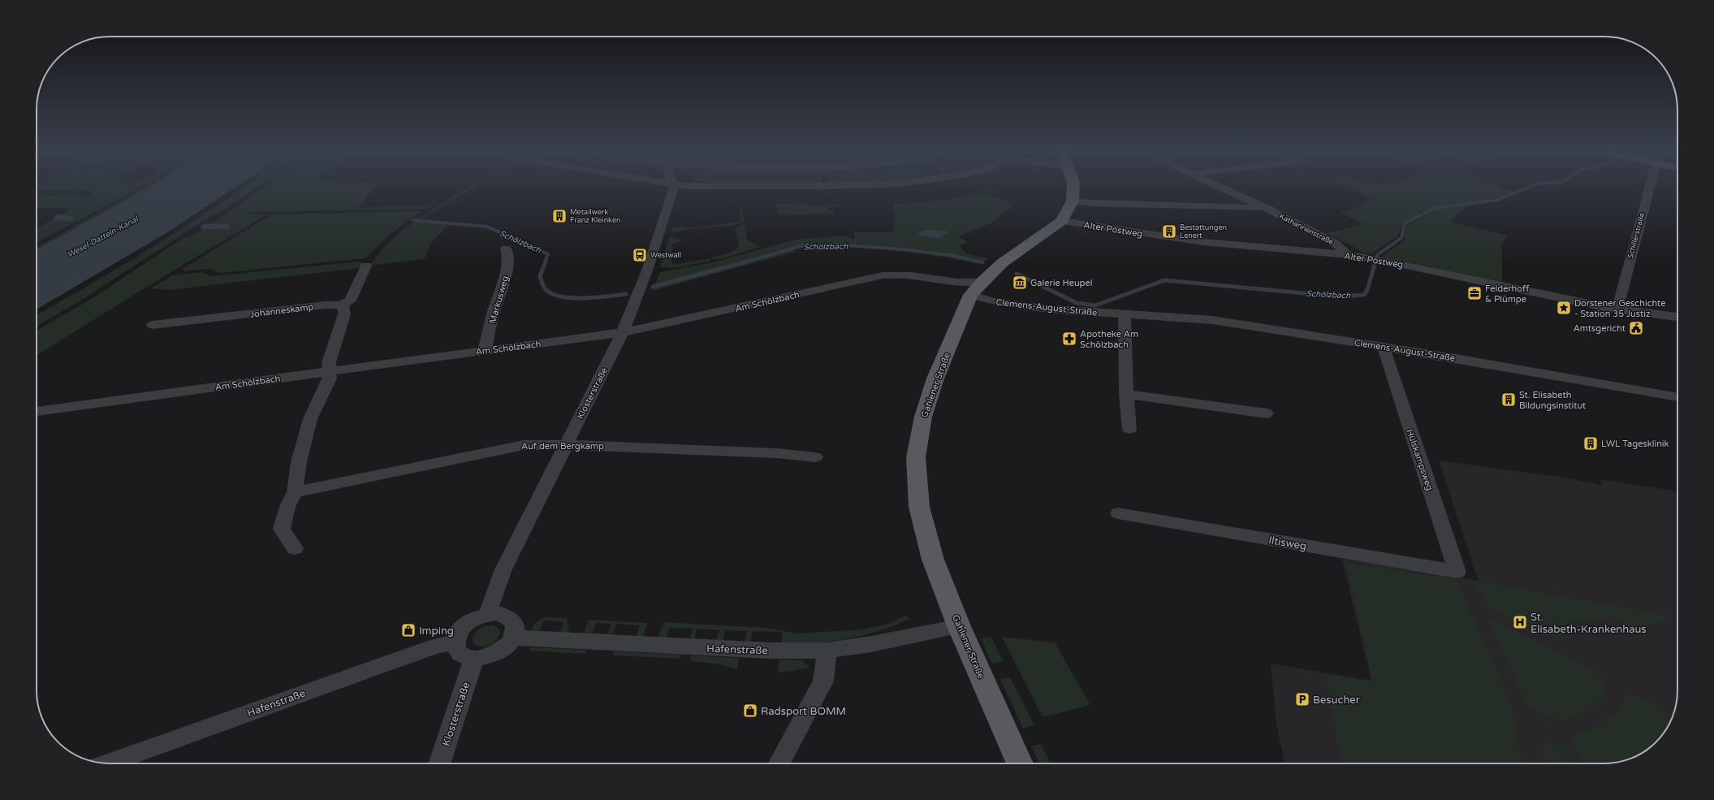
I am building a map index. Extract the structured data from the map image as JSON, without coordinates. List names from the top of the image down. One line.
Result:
{"streets":{"main road":["Gahlener Straße"],"street":["Alter Postweg","Katharinenstraße","Schillerstraße","Markusweg","Am Schölzbach","Clemens-August-Straße","Johanneskamp","Klosterstraße","Auf dem Bergkamp","Hülskampsweg","Iltisweg","Hafenstraße"]},"crossings":[["Alter Postweg","Katharinenstraße"],["Alter Postweg","Schillerstraße"],["Alter Postweg","Gahlener Straße"],["Markusweg","Am Schölzbach"],["Am Schölzbach","Clemens-August-Straße"],["Am Schölzbach","Gahlener Straße"],["Am Schölzbach","Klosterstraße"],["Clemens-August-Straße","Gahlener Straße"],["Clemens-August-Straße","Hülskampsweg"],["Gahlener Straße","Hafenstraße"],["Klosterstraße","Auf dem Bergkamp"],["Klosterstraße","Hafenstraße"],["Hülskampsweg","Iltisweg"]],"water":["Wesel-Datteln-Kanal","Schölzbach"],"places":{"building":["Metallwerk Franz Kleinken","Bestattungen Lenert","St. Elisabeth Bildungsinstitut","LWL Tagesklinik"],"bus stop":["Westwall"],"museum":["Galerie Heupel"],"office":["Felderhoff & Plümpe"],"place":["Dorstener Geschichte - Station 35 Justiz"],"public building":["Amtsgericht"],"pharmacy":["Apotheke Am Schölzbach"],"hospital":["St. Elisabeth-Krankenhaus"],"shop":["Imping","Radsport BOMM"],"parking":["Besucher"]}}
